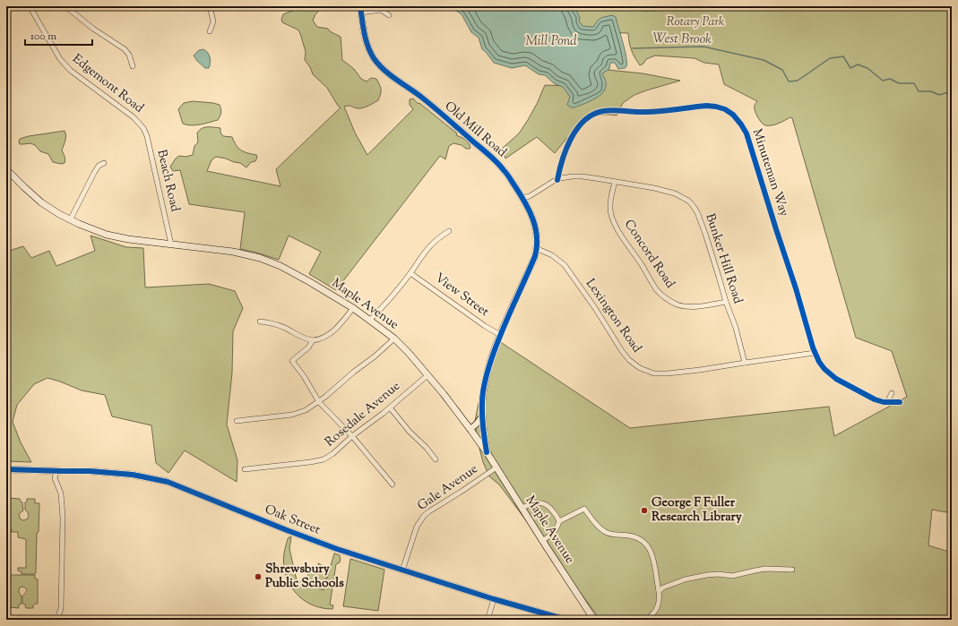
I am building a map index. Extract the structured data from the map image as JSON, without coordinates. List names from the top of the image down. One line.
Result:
{"streets":{"main road":["Maple Avenue"],"street":["Edgemont Road","Old Mill Road","Minuteman Way","Beach Road","Concord Road","Bunker Hill Road","View Street","Lexington Road","Rosedale Avenue","Gale Avenue","Oak Street"]},"crossings":[["Edgemont Road","Beach Road"],["Old Mill Road","Bunker Hill Road"],["Old Mill Road","View Street"],["Old Mill Road","Maple Avenue"],["Old Mill Road","Lexington Road"],["Minuteman Way","Bunker Hill Road"],["Beach Road","Maple Avenue"],["Concord Road","Bunker Hill Road"],["Bunker Hill Road","Lexington Road"],["Maple Avenue","Rosedale Avenue"],["Maple Avenue","Gale Avenue"],["Gale Avenue","Oak Street"]],"water":["West Brook","Mill Pond"],"parks":["Rotary Park"],"places":["George F Fuller Research Library","Shrewsbury Public Schools"],"scale_bar":"100 m"}
